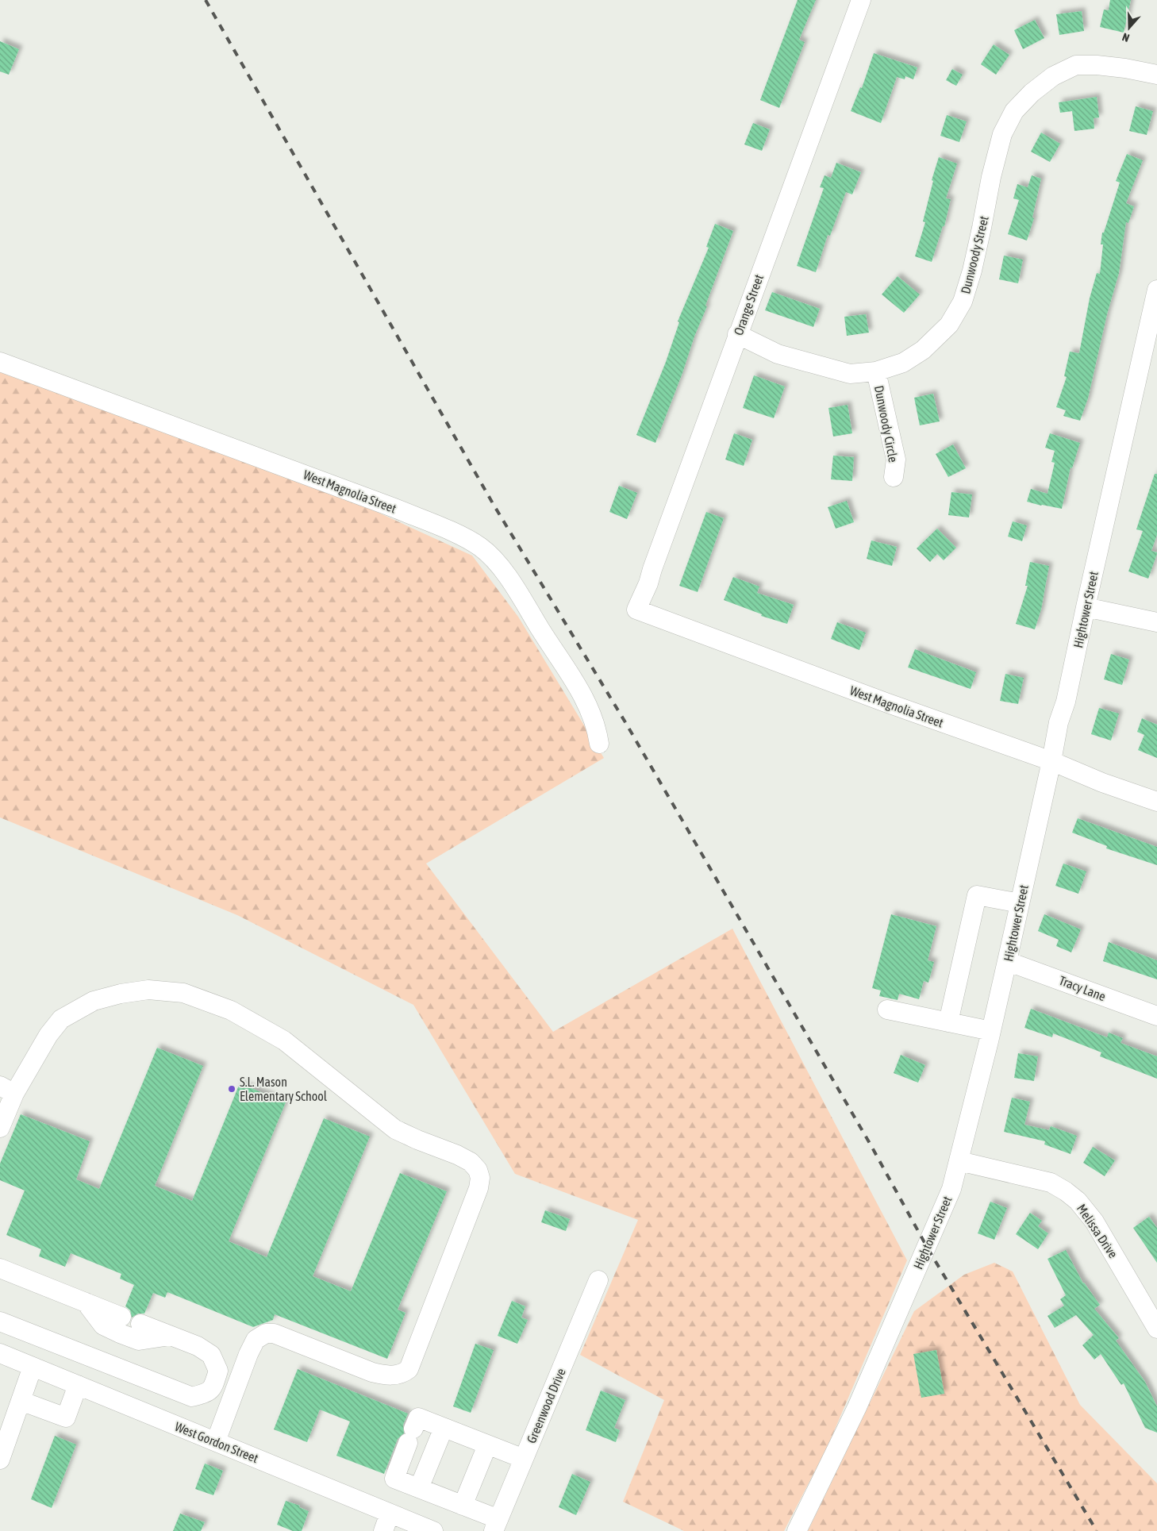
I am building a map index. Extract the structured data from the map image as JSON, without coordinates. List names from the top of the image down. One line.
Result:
{"streets":{"street":["Dunwoody Street","Orange Street","Dunwoody Circle","West Magnolia Street","Hightower Street","Tracy Lane","Melissa Drive","Greenwood Drive","West Gordon Street"]},"crossings":[["Dunwoody Street","Orange Street"],["Dunwoody Street","Dunwoody Circle"],["Orange Street","West Magnolia Street"],["West Magnolia Street","Hightower Street"],["Hightower Street","Tracy Lane"],["Hightower Street","Melissa Drive"]],"places":["S.L. Mason Elementary School"],"north":"bottom"}
